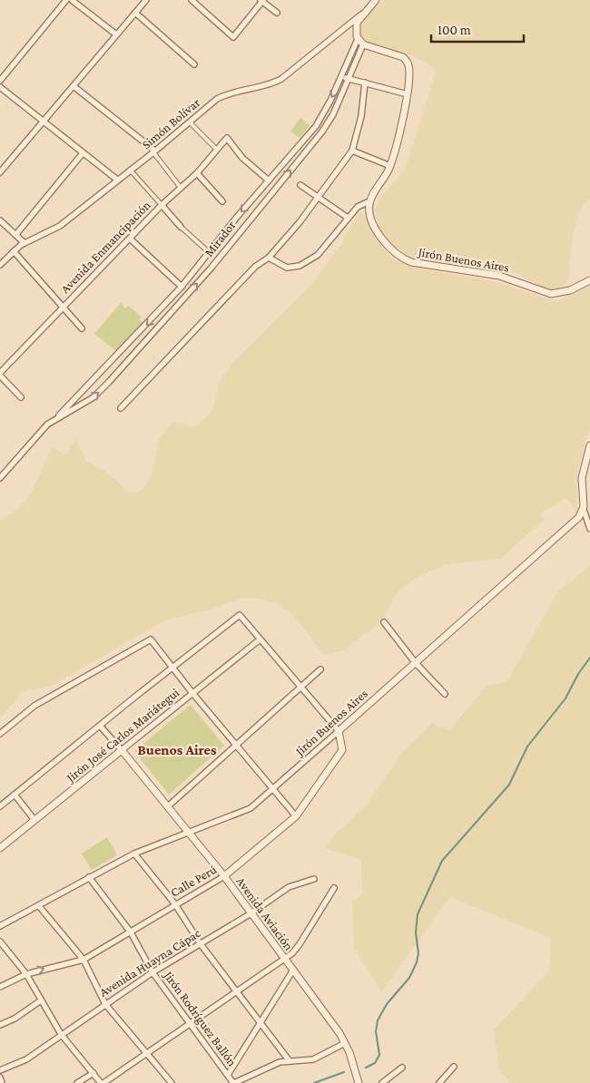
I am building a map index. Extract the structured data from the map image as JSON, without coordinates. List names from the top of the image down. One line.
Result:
{"streets":{"street":["Simón Bolívar","Mirador","Avenida Enmancipación","Jirón Buenos Aires","Jirón José Carlos Mariátegui","Calle Perú","Avenida Aviación","Avenida Huayna Cápac","Jirón Rodríguez Ballón"]},"crossings":[["Mirador","Avenida Enmancipación"],["Jirón Buenos Aires","Calle Perú"],["Jirón Buenos Aires","Avenida Aviación"],["Jirón Buenos Aires","Jirón Rodríguez Ballón"],["Jirón José Carlos Mariátegui","Avenida Aviación"],["Calle Perú","Avenida Aviación"],["Calle Perú","Jirón Rodríguez Ballón"],["Avenida Aviación","Avenida Huayna Cápac"],["Avenida Huayna Cápac","Jirón Rodríguez Ballón"]],"districts":["Buenos Aires"],"scale_bar":"100 m"}
